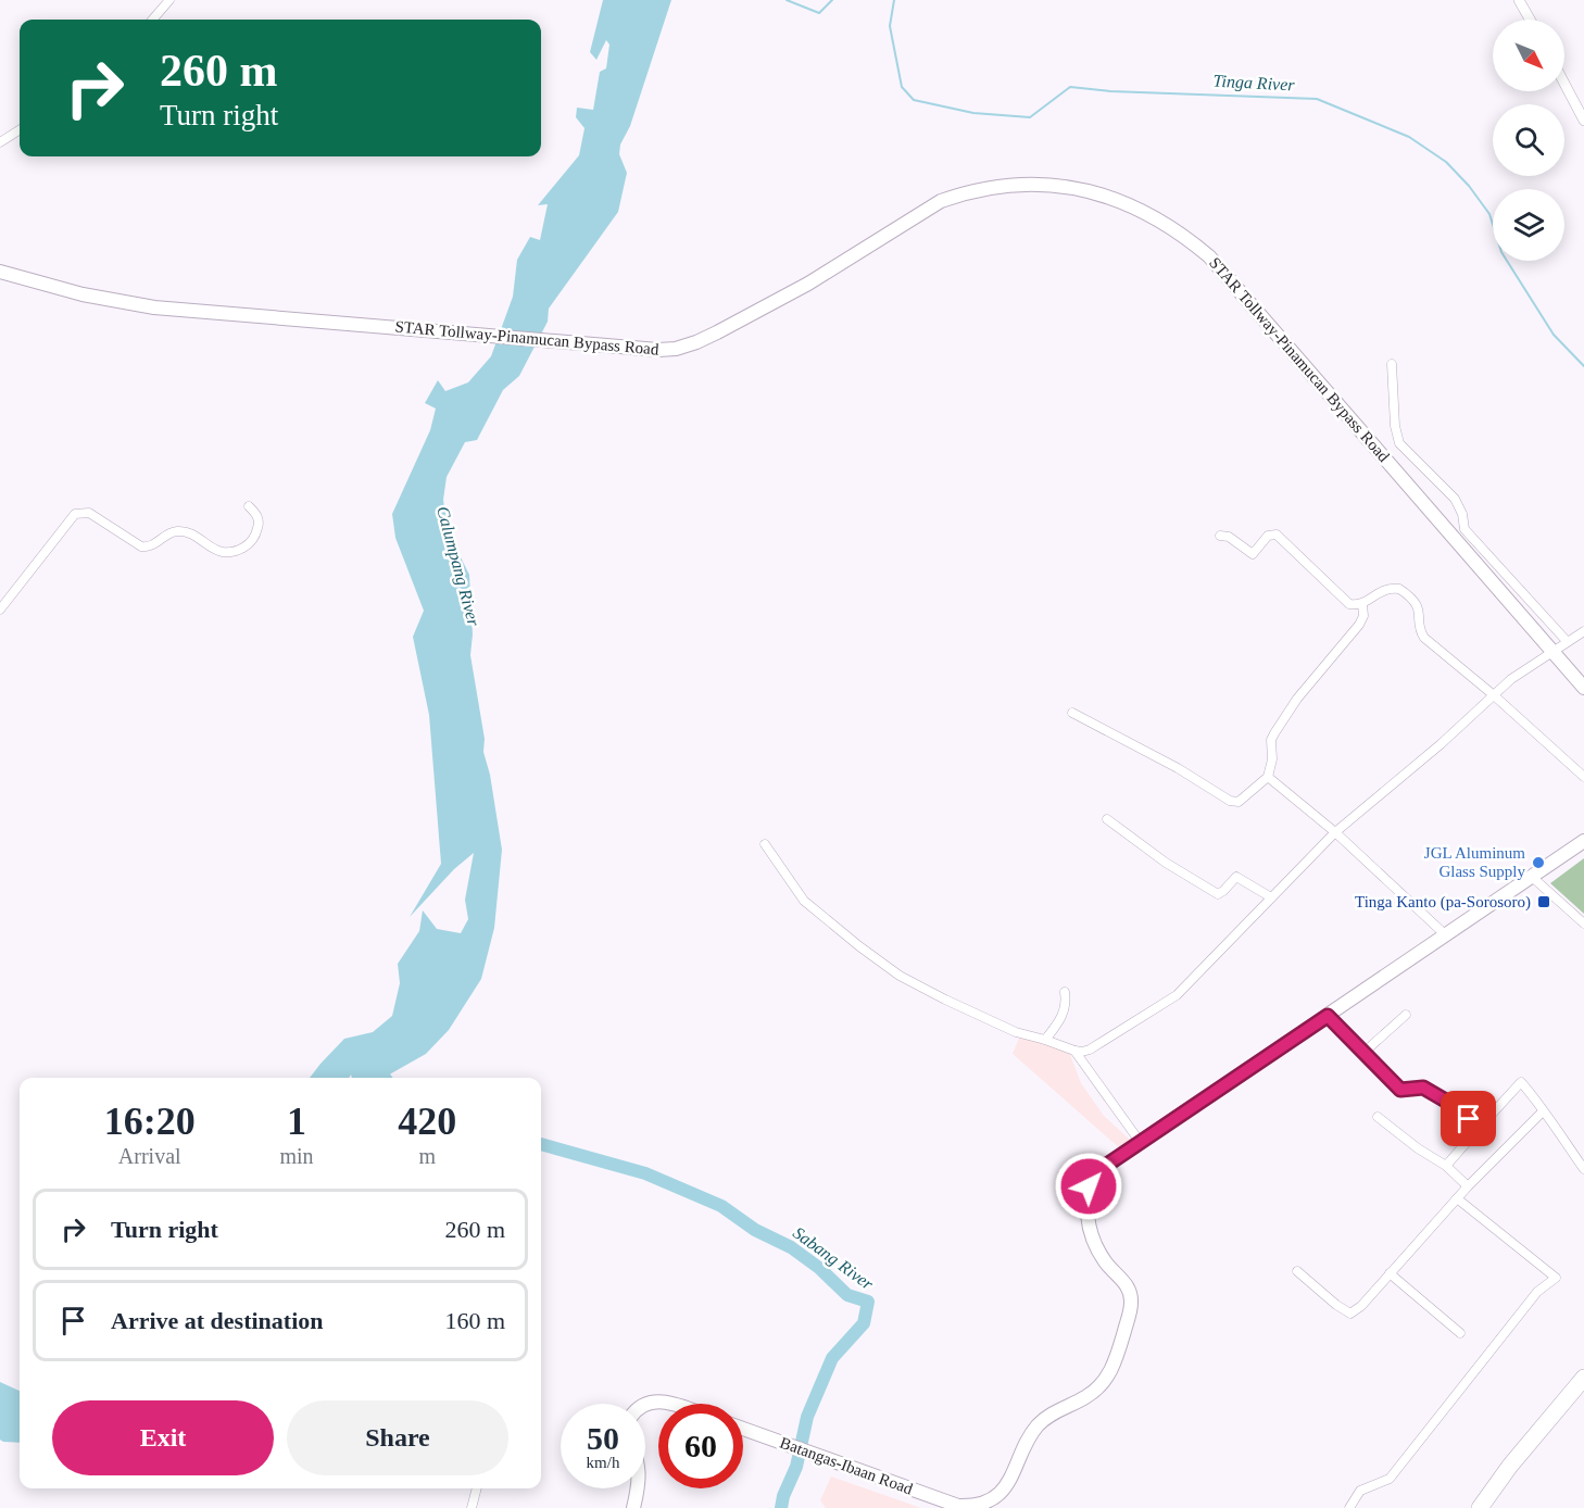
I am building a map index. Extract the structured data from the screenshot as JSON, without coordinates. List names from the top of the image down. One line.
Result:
{"streets":{"main road":["STAR Tollway-Pinamucan Bypass Road","Batangas-Ibaan Road"]},"water":["Tinga River","Calumpang River","Sabang River"],"places":{"other":["JGL Aluminum Glass Supply"],"transit":["Tinga Kanto (pa-Sorosoro)"]},"north":"bottom right","page":{"turn":["260 m","Turn right"],"eta":["16:20","Arrival","1","min","420","m"],"list":[{"name":"Turn right","value":"260 m"},{"name":"Arrive at destination","value":"160 m"}],"buttons":["Exit","Share"],"speed":"50 km/h","limit":"60"}}
